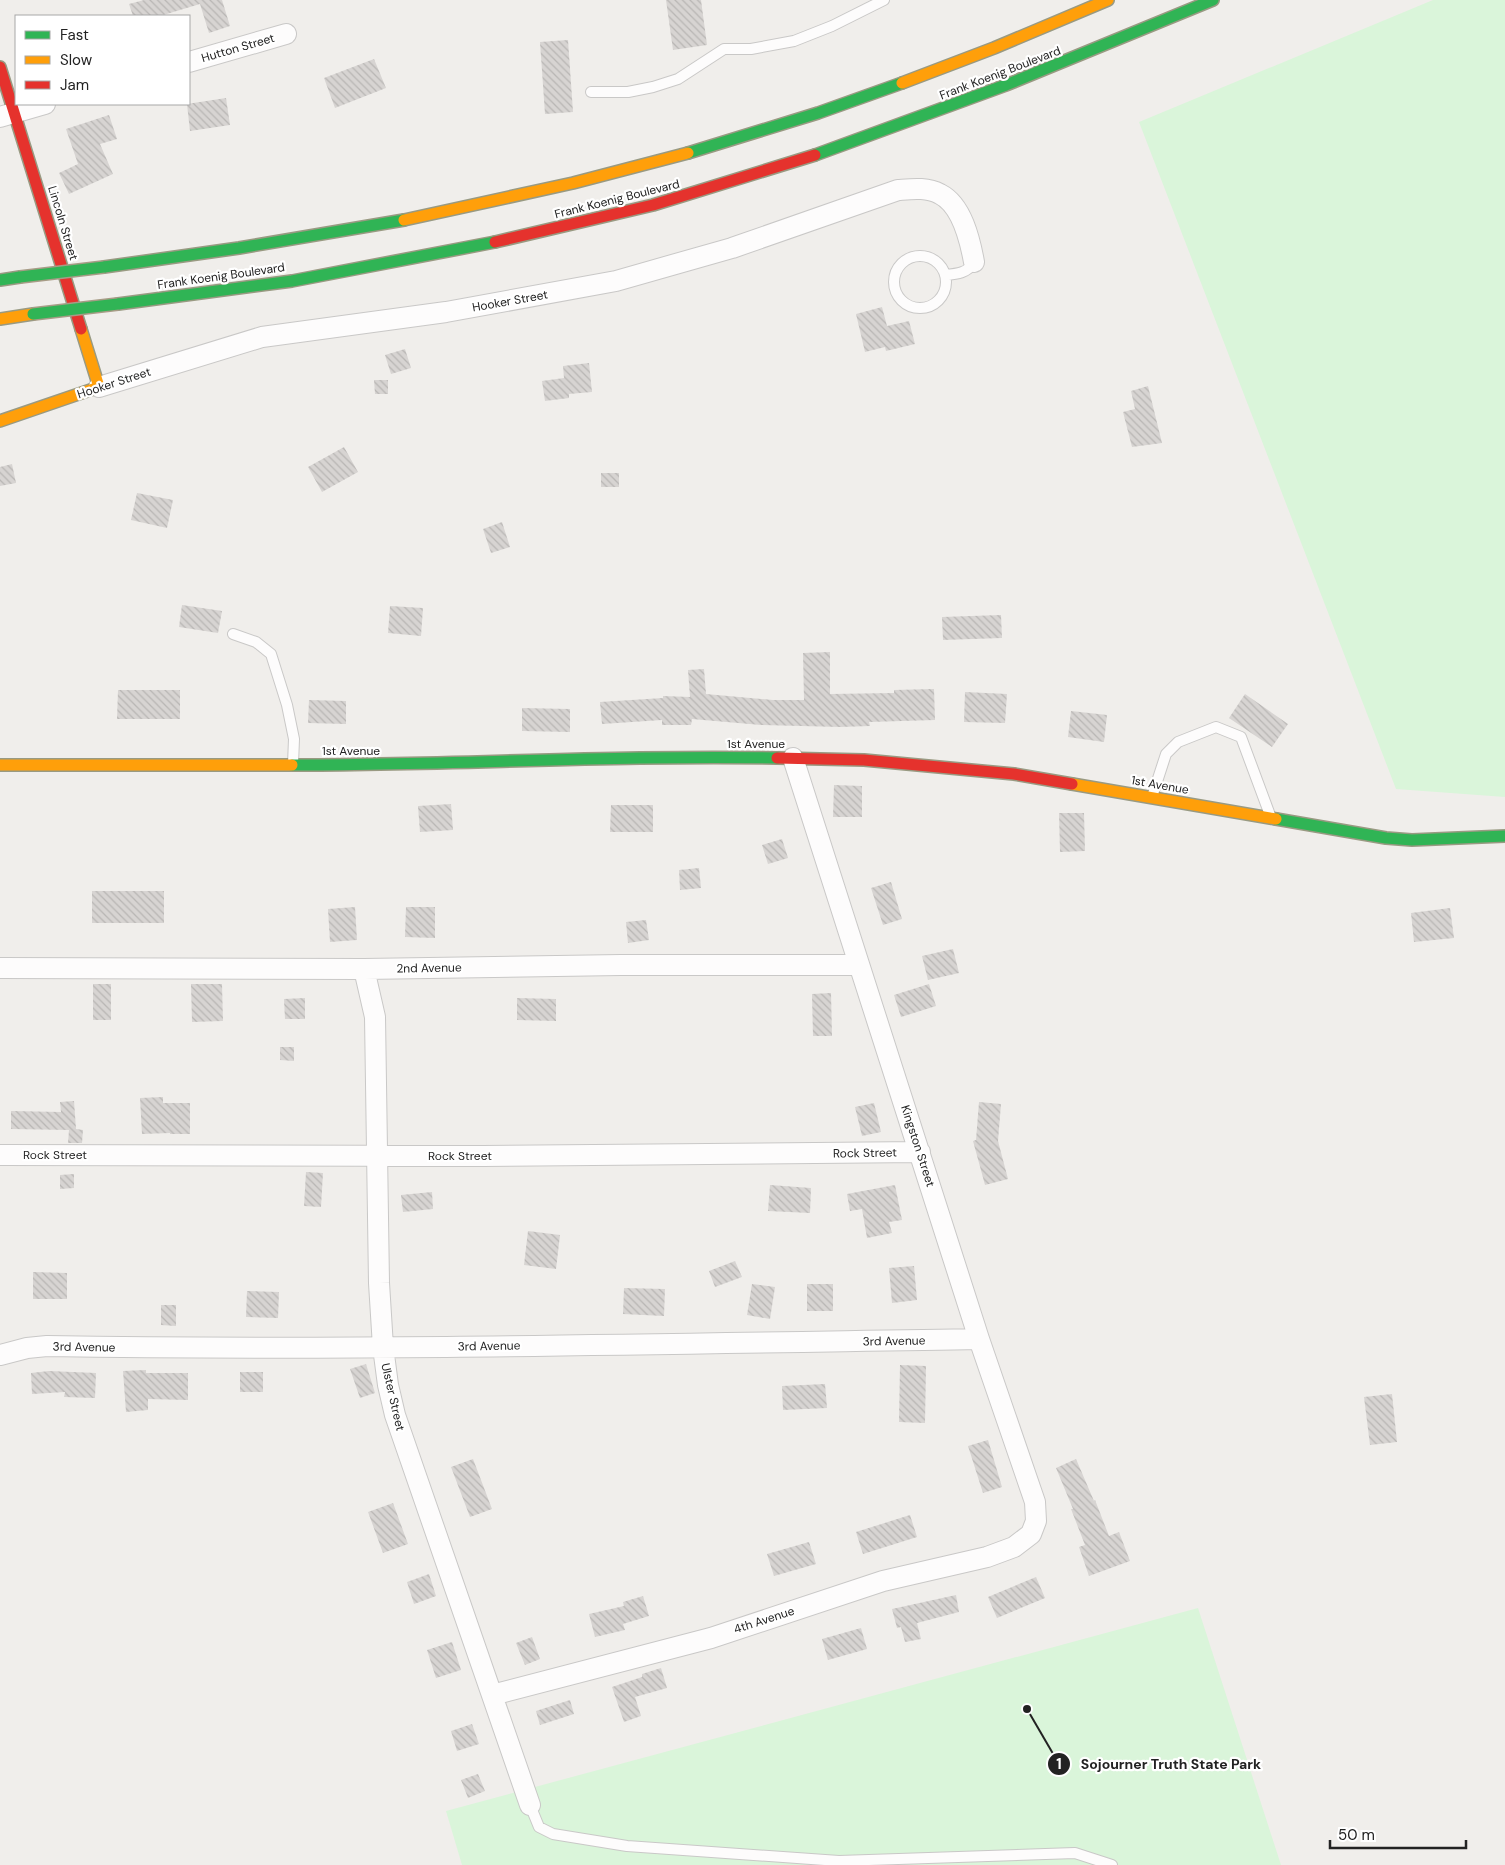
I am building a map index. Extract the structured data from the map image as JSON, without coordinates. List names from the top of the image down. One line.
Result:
{"streets":{"main road":["Frank Koenig Boulevard","Lincoln Street","Hooker Street","1st Avenue"],"street":["Hutton Street","2nd Avenue","Kingston Street","Rock Street","3rd Avenue","Ulster Street","4th Avenue"]},"crossings":[["Lincoln Street","Hooker Street"],["1st Avenue","Kingston Street"],["2nd Avenue","Kingston Street"],["2nd Avenue","Ulster Street"],["Kingston Street","Rock Street"],["Kingston Street","3rd Avenue"],["Kingston Street","4th Avenue"],["Rock Street","Ulster Street"],["3rd Avenue","Ulster Street"],["Ulster Street","4th Avenue"]],"places":["Sojourner Truth State Park"],"legend":["Fast","Slow","Jam"],"scale_bar":"50 m"}
